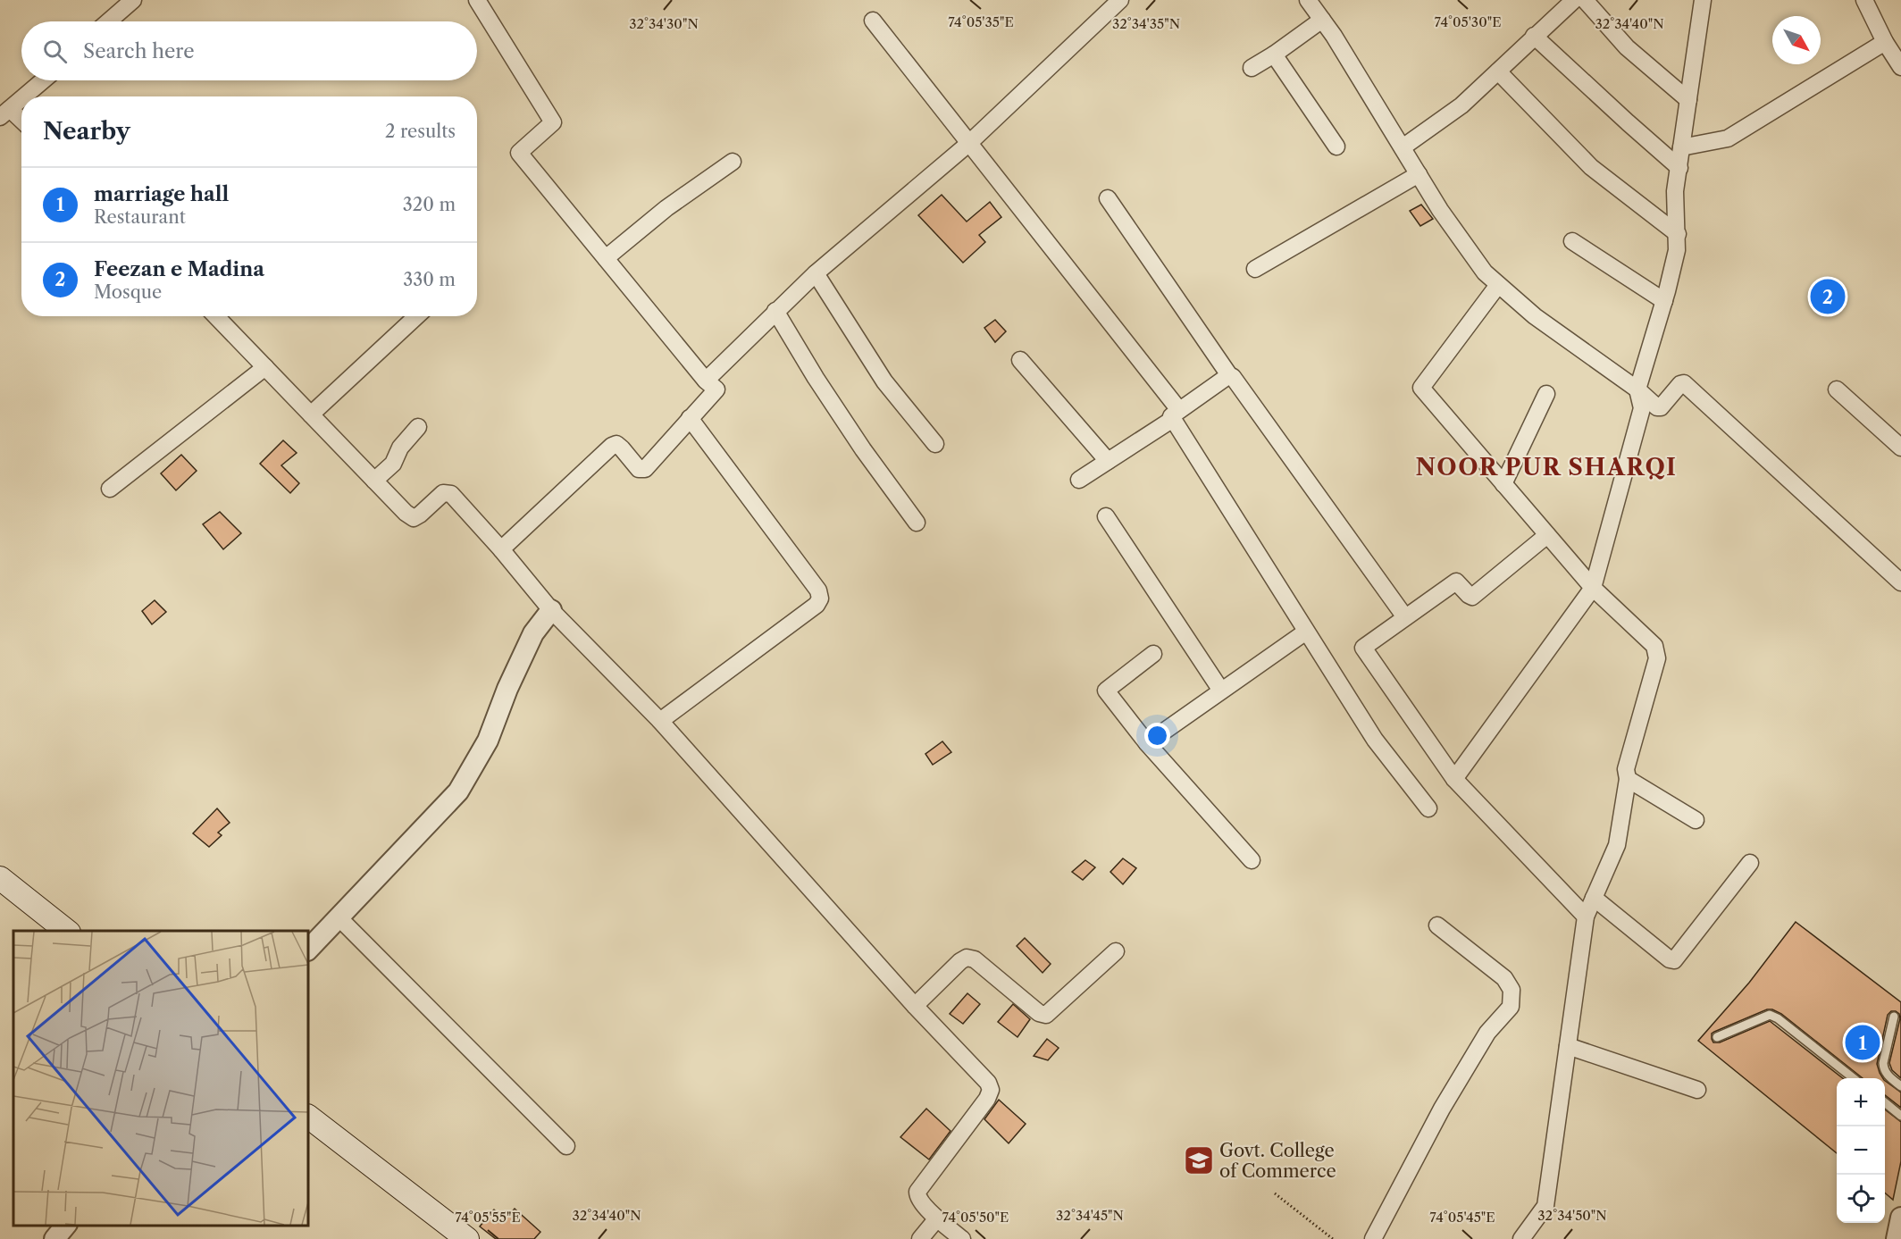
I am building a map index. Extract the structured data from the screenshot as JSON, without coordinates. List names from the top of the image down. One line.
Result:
{"districts":["NOOR PUR SHARQI"],"places":{"school or university":["Govt. College of Commerce"]},"north":"bottom right","page":{"search":"Search here","heading":["Nearby","2 results"],"list":[{"mark":"1","name":"marriage hall","note":"Restaurant","value":"320 m"},{"mark":"2","name":"Feezan e Madina","note":"Mosque","value":"330 m"}],"pins":["2","1"],"map_buttons":["+","−"]},"coordinates":["74°05'35\"E","74°05'30\"E","32°34'30\"N","32°34'35\"N","32°34'40\"N","32°34'45\"N","32°34'50\"N","74°05'55\"E","74°05'50\"E","74°05'45\"E"]}
